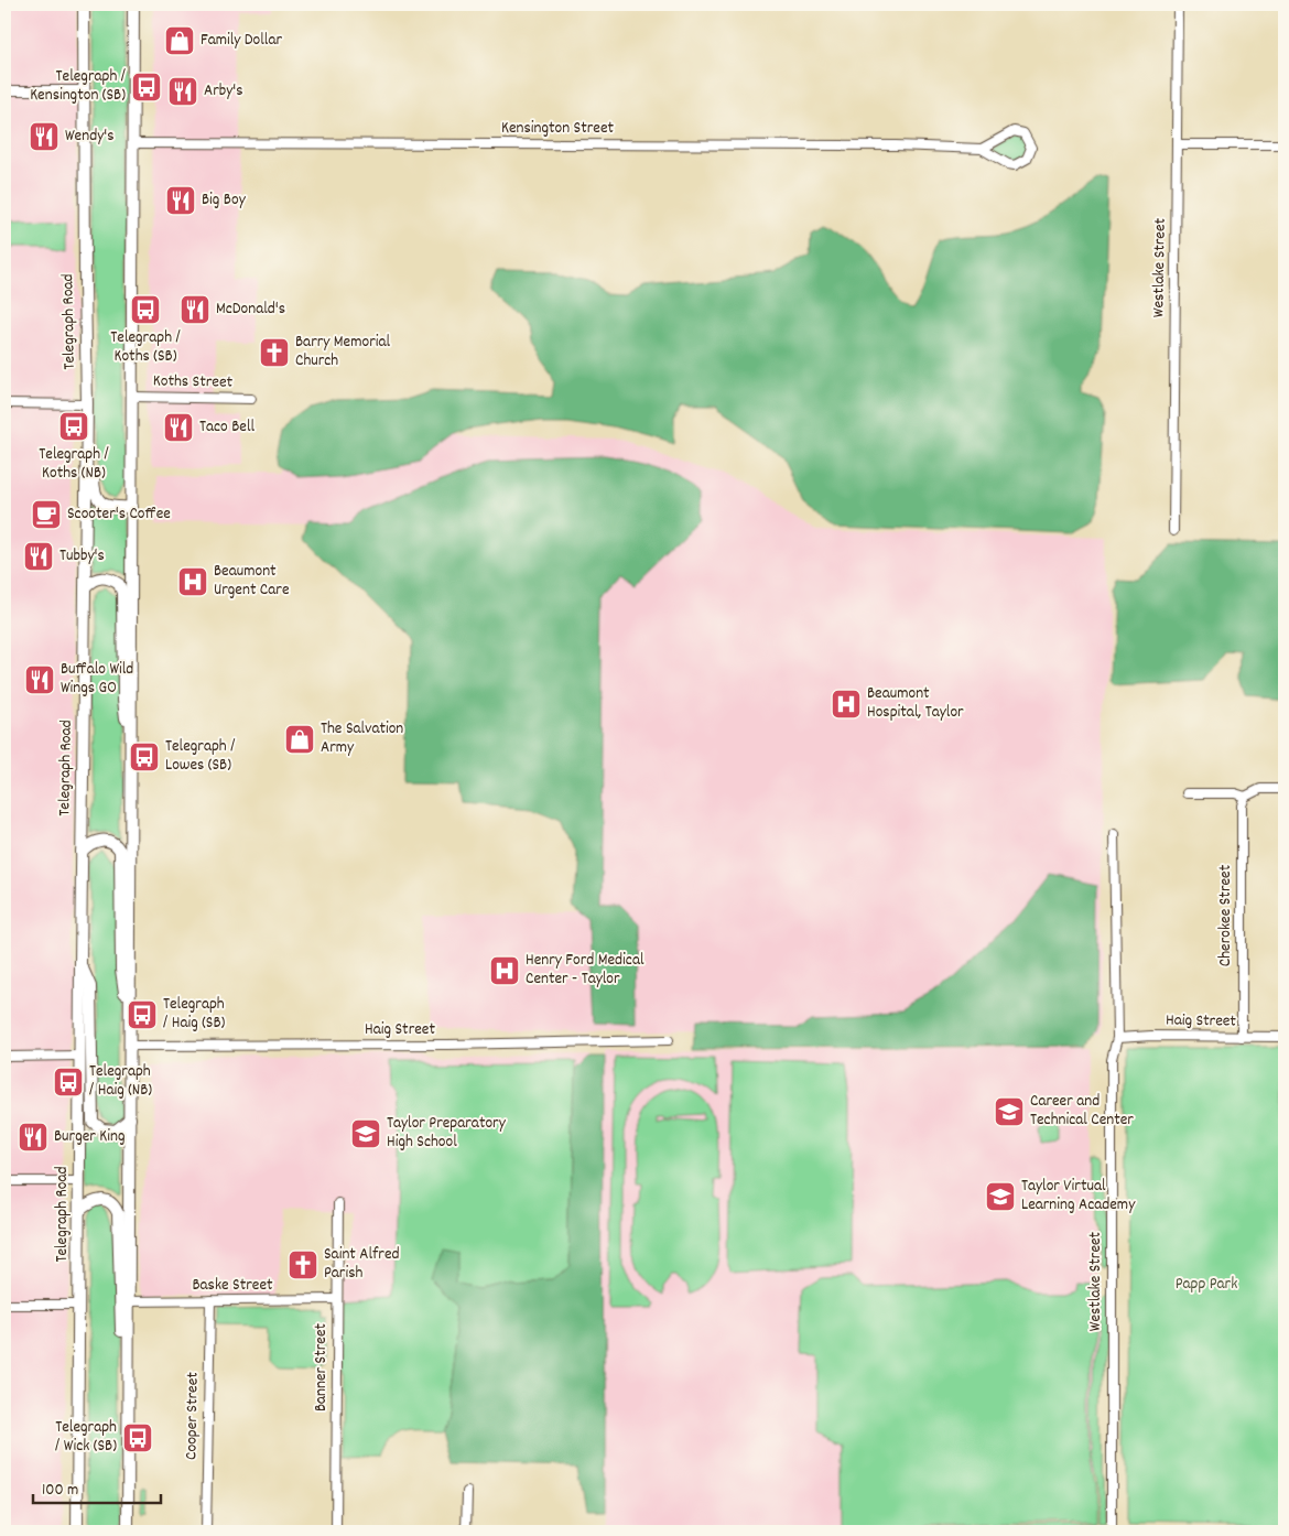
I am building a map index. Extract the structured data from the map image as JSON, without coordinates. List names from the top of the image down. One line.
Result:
{"streets":{"main road":["Telegraph Road"],"street":["Kensington Street","Westlake Street","Koths Street","Cherokee Street","Haig Street","Baske Street","Banner Street","Cooper Street"]},"crossings":[["Westlake Street","Haig Street"],["Cherokee Street","Haig Street"],["Baske Street","Banner Street"],["Baske Street","Cooper Street"]],"parks":["Papp Park"],"places":{"shop":["Family Dollar","The Salvation Army"],"bus stop":["Telegraph / Kensington (SB)","Telegraph / Koths (SB)","Telegraph / Koths (NB)","Telegraph / Lowes (SB)","Telegraph / Haig (SB)","Telegraph / Haig (NB)","Telegraph / Wick (SB)"],"restaurant":["Arby's","Wendy's","Big Boy","McDonald's","Taco Bell","Tubby's","Buffalo Wild Wings GO","Burger King"],"church":["Barry Memorial Church","Saint Alfred Parish"],"cafe":["Scooter's Coffee"],"hospital":["Beaumont Urgent Care","Beaumont Hospital, Taylor","Henry Ford Medical Center - Taylor"],"school or university":["Career and Technical Center","Taylor Preparatory High School","Taylor Virtual Learning Academy"]},"scale_bar":"100 m"}
